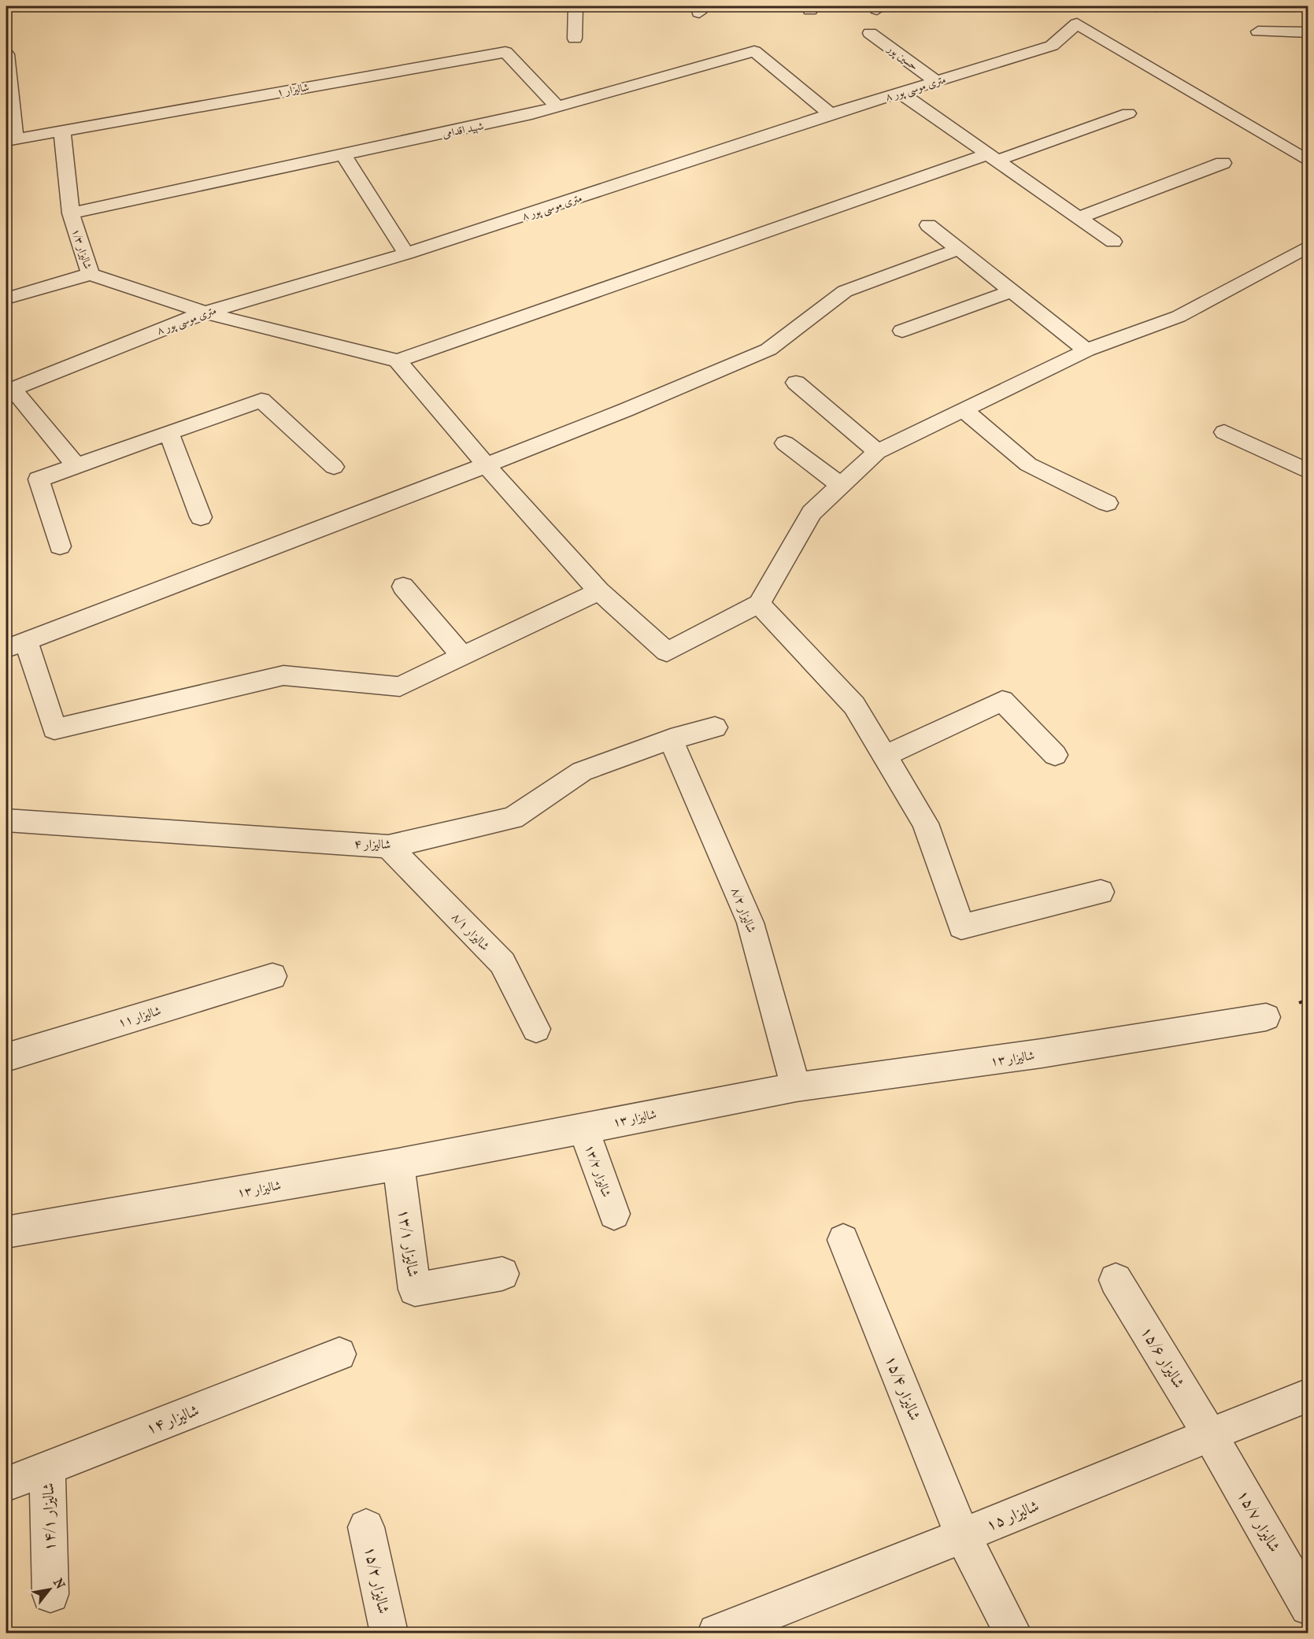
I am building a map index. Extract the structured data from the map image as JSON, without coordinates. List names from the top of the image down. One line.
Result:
{"streets":{"street":["حسین پور","۸ متری موسی پور","شاليزار ۱","شهید اقدامی","شالیزار ۱/۳","شالیزار ۴","شالیزار ۸/۲","شالیزار ۸/۱","شالیزار ۱۱","شالیزار ۱۳","شالیزار ۱۳/۲","شالیزار ۱۳/۱","شالیزار ۱۵/۶","شالیزار ۱۵/۴","شالیزار ۱۴","شالیزار ۱۵","شالیزار ۱۴/۱","شالیزار ۱۵/۷","شالیزار ۱۵/۲"]},"crossings":[["حسین پور","۸ متری موسی پور"],["۸ متری موسی پور","شهید اقدامی"],["۸ متری موسی پور","شالیزار ۱/۳"],["شاليزار ۱","شهید اقدامی"],["شاليزار ۱","شالیزار ۱/۳"],["شهید اقدامی","شالیزار ۱/۳"],["شالیزار ۴","شالیزار ۸/۲"],["شالیزار ۴","شالیزار ۸/۱"],["شالیزار ۸/۲","شالیزار ۱۳"],["شالیزار ۱۳","شالیزار ۱۳/۲"],["شالیزار ۱۳","شالیزار ۱۳/۱"],["شالیزار ۱۵/۶","شالیزار ۱۵"],["شالیزار ۱۵/۶","شالیزار ۱۵/۷"],["شالیزار ۱۵/۴","شالیزار ۱۵"],["شالیزار ۱۴","شالیزار ۱۴/۱"],["شالیزار ۱۵","شالیزار ۱۵/۷"]],"north":"top right"}
